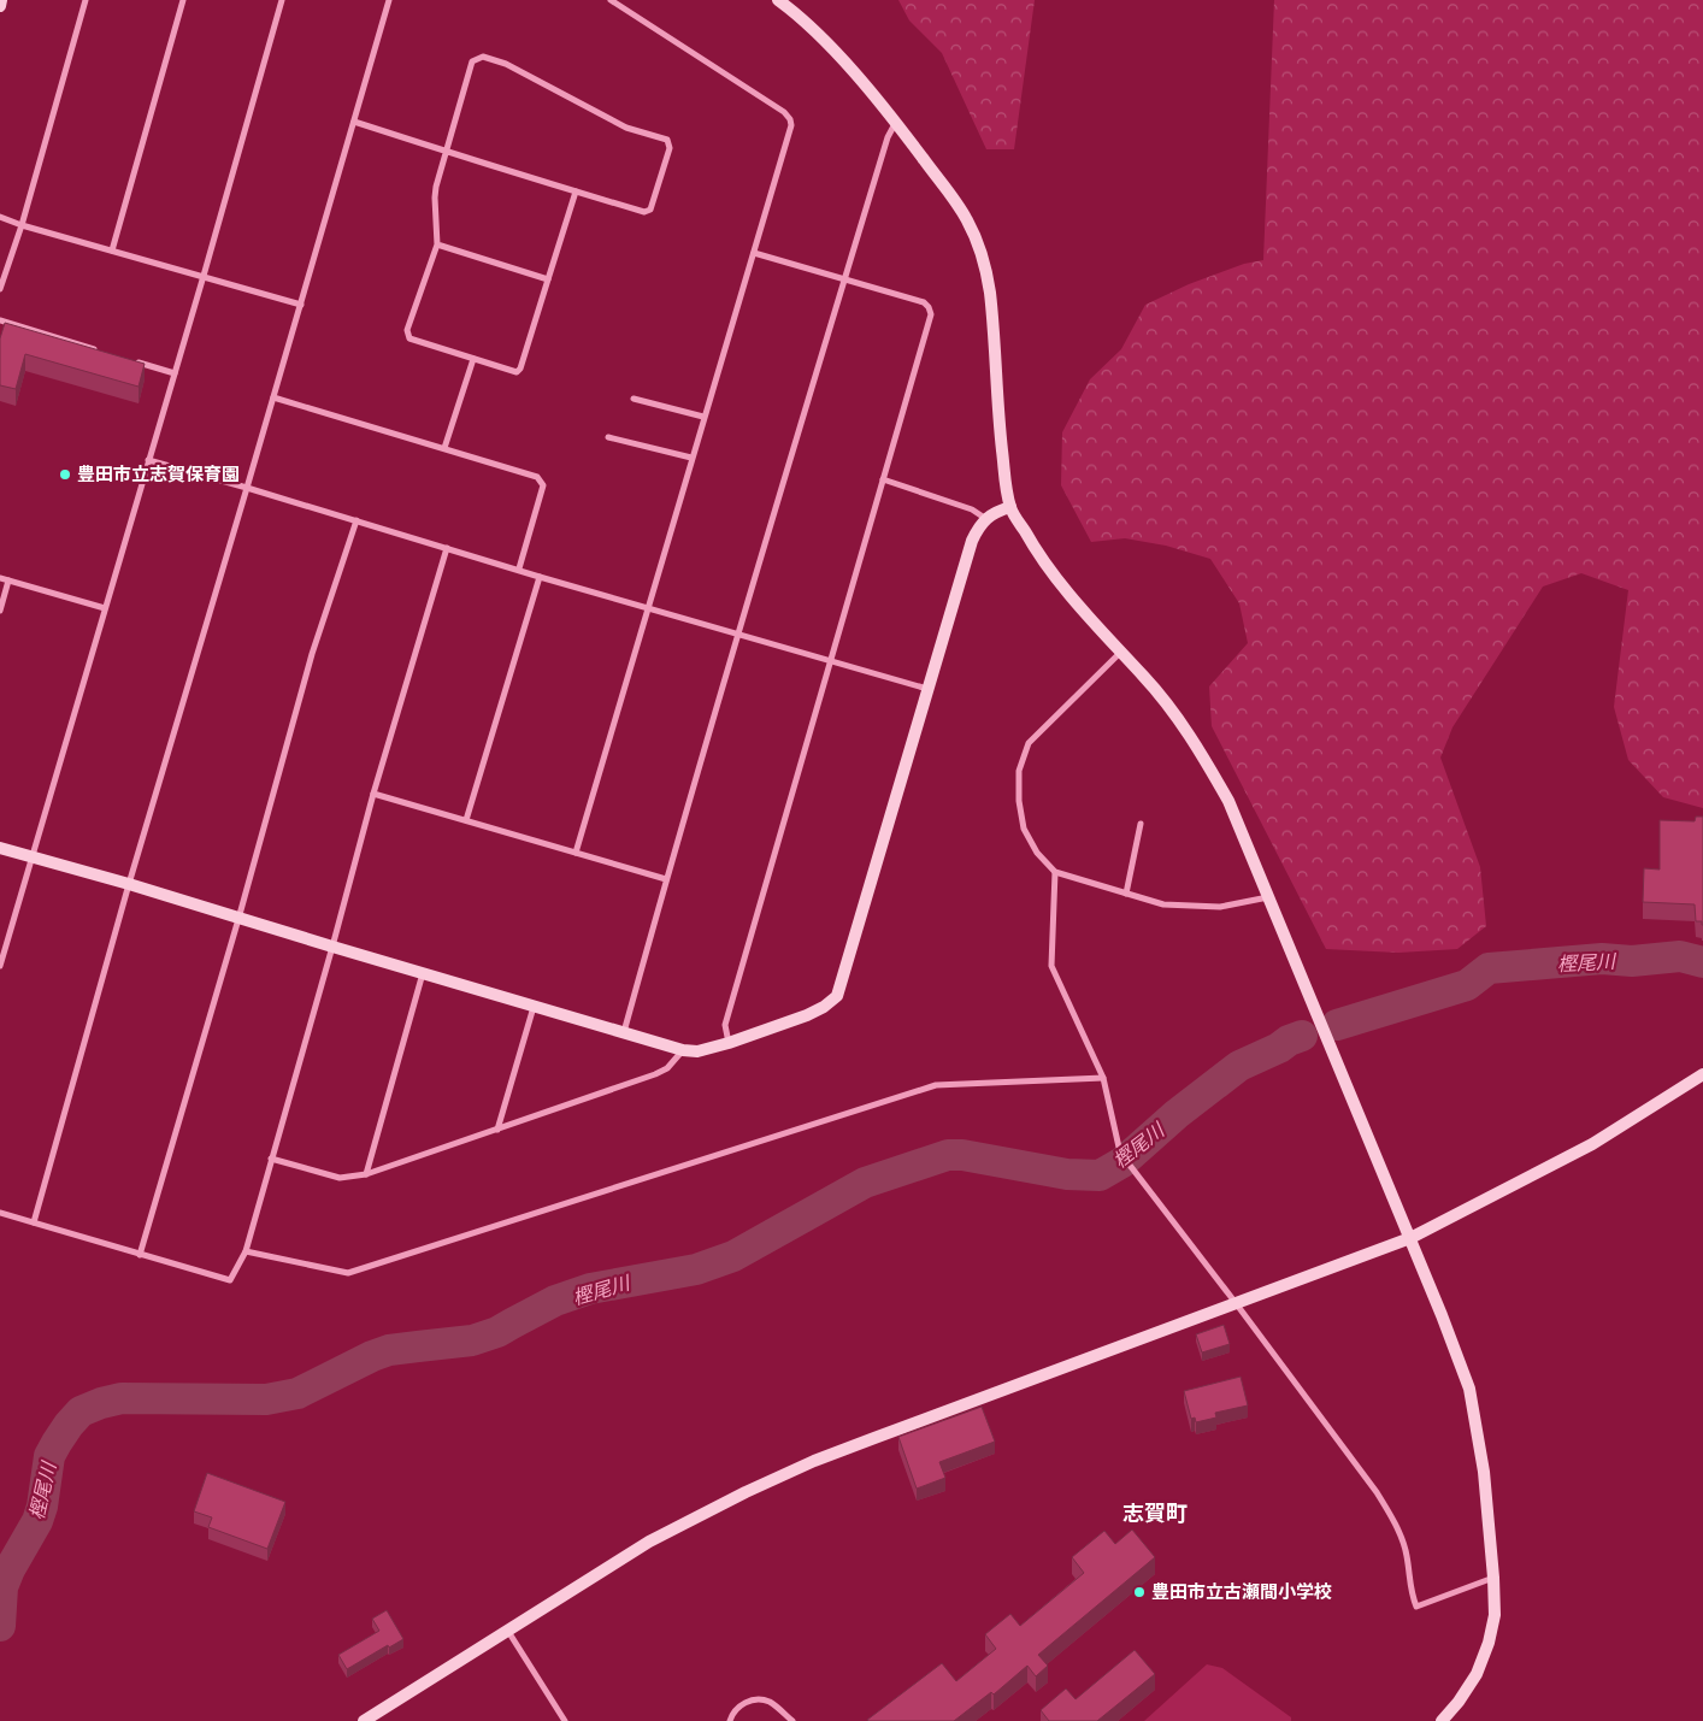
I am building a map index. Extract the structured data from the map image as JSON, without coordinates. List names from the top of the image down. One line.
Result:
{"districts":["志賀町"],"water":["樫尾川"],"places":["豊田市立志賀保育園","豊田市立古瀬間小学校"]}
